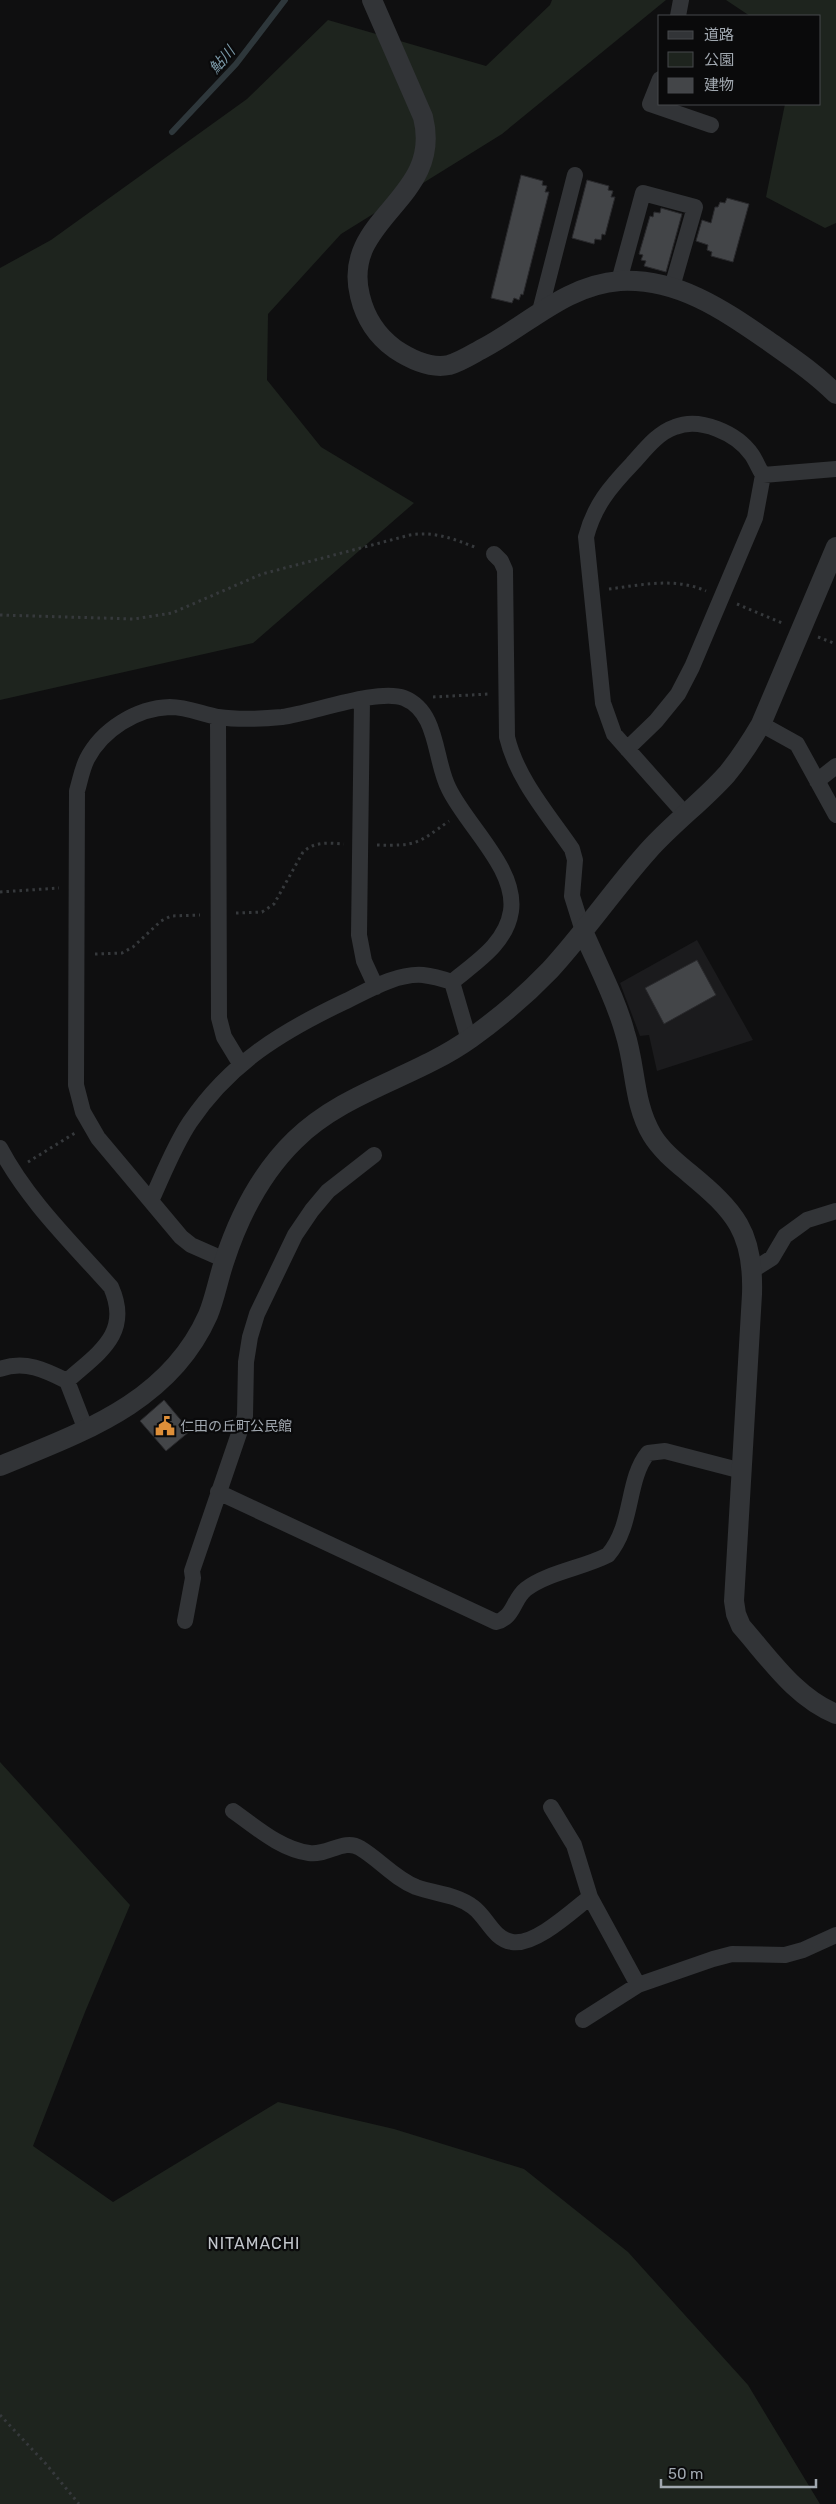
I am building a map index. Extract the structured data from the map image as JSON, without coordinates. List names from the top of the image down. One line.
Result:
{"districts":["NITAMACHI"],"water":["鮎川"],"places":{"public building":["仁田の丘町公民館"]},"legend":["道路","公園","建物"],"scale_bar":"50 m"}
